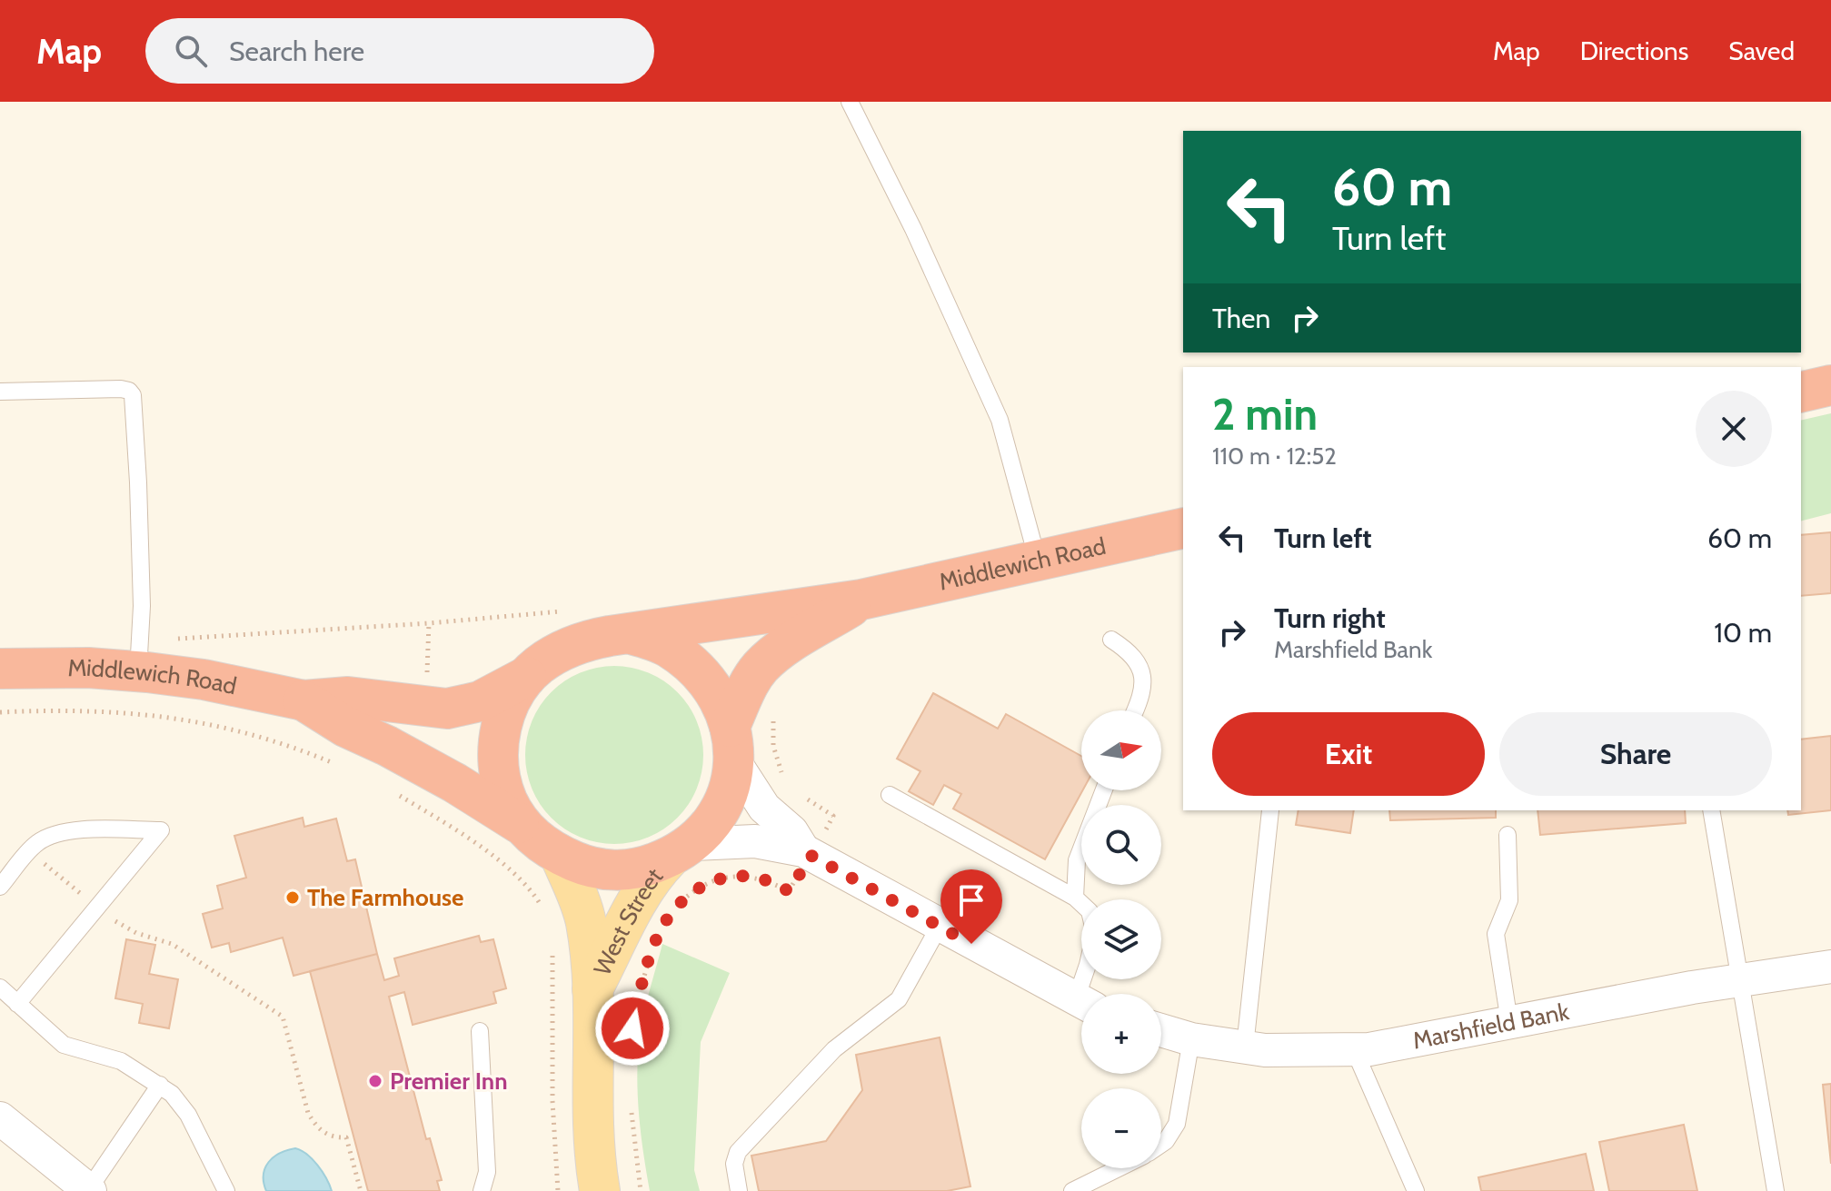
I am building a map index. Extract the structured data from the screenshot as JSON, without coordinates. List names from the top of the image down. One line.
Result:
{"streets":{"highway":["Middlewich Road"],"main road":["West Street"],"street":["Marshfield Bank"]},"crossings":[["Middlewich Road","West Street"]],"places":["The Farmhouse","Premier Inn"],"north":"right","page":{"header":"Map","search":"Search here","nav":["Map","Directions","Saved"],"turn":["60 m","Turn left"],"then":"Then","heading":["2 min","110 m · 12:52"],"list":[{"name":"Turn left","value":"60 m"},{"name":"Turn right","note":"Marshfield Bank","value":"10 m"}],"buttons":["Exit","Share"],"map_buttons":["+","−"]}}
